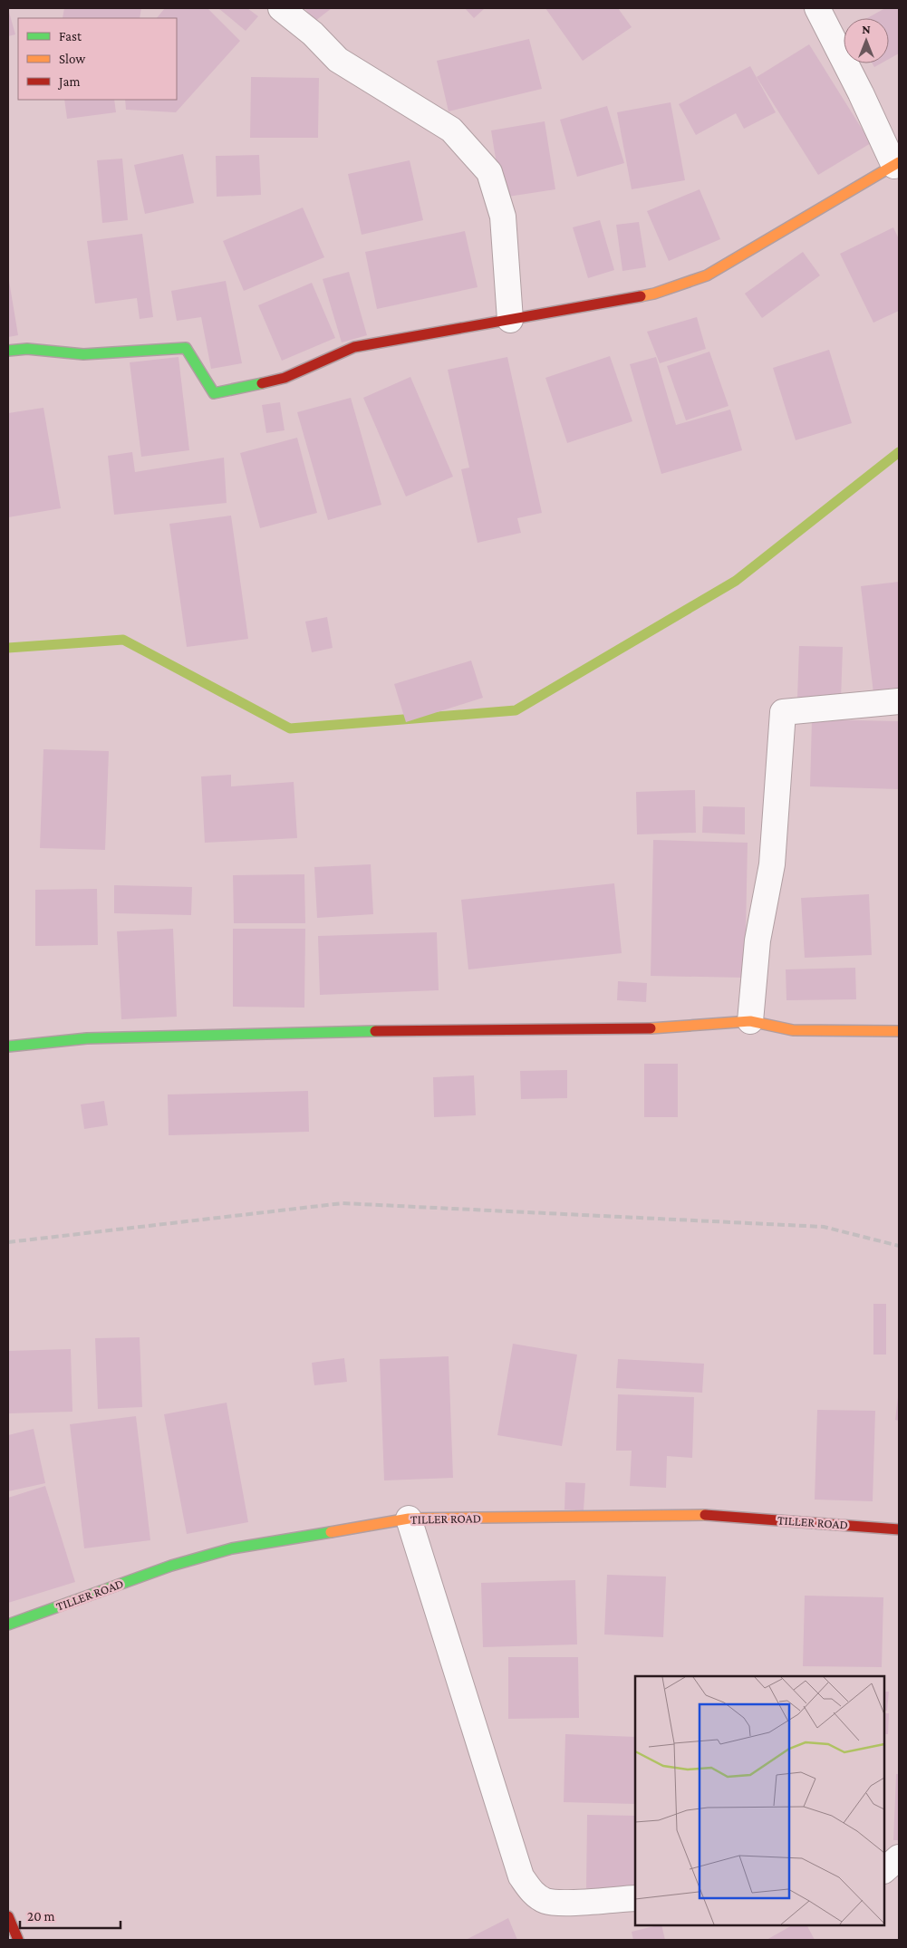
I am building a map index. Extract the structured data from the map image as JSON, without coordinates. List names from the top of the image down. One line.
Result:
{"streets":{"street":["TILLER ROAD"]},"legend":["Fast","Slow","Jam"],"scale_bar":"20 m","north":"top"}
